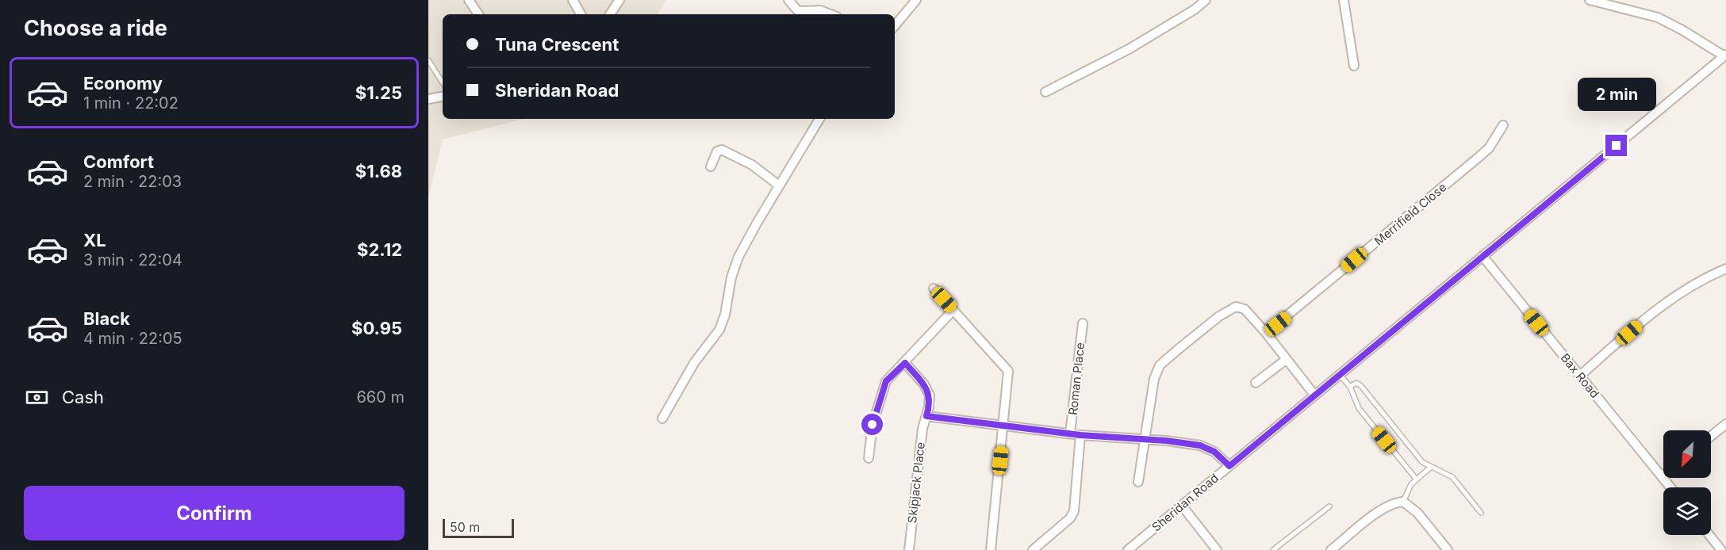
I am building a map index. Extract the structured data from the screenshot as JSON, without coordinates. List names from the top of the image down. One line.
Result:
{"streets":{"street":["Merrifield Close","Bax Road","Roman Place","Skipjack Place","Sheridan Road"]},"crossings":[["Bax Road","Sheridan Road"]],"scale_bar":"50 m","north":"bottom left","page":{"heading":"Choose a ride","banner":["Tuna Crescent","Sheridan Road"],"list":[{"name":"Economy","note":"1 min · 22:02","value":"$1.25"},{"name":"Comfort","note":"2 min · 22:03","value":"$1.68"},{"name":"XL","note":"3 min · 22:04","value":"$2.12"},{"name":"Black","note":"4 min · 22:05","value":"$0.95"}],"bubble":"2 min","pay":["Cash","660 m"],"buttons":"Confirm","scale":"50 m"}}
